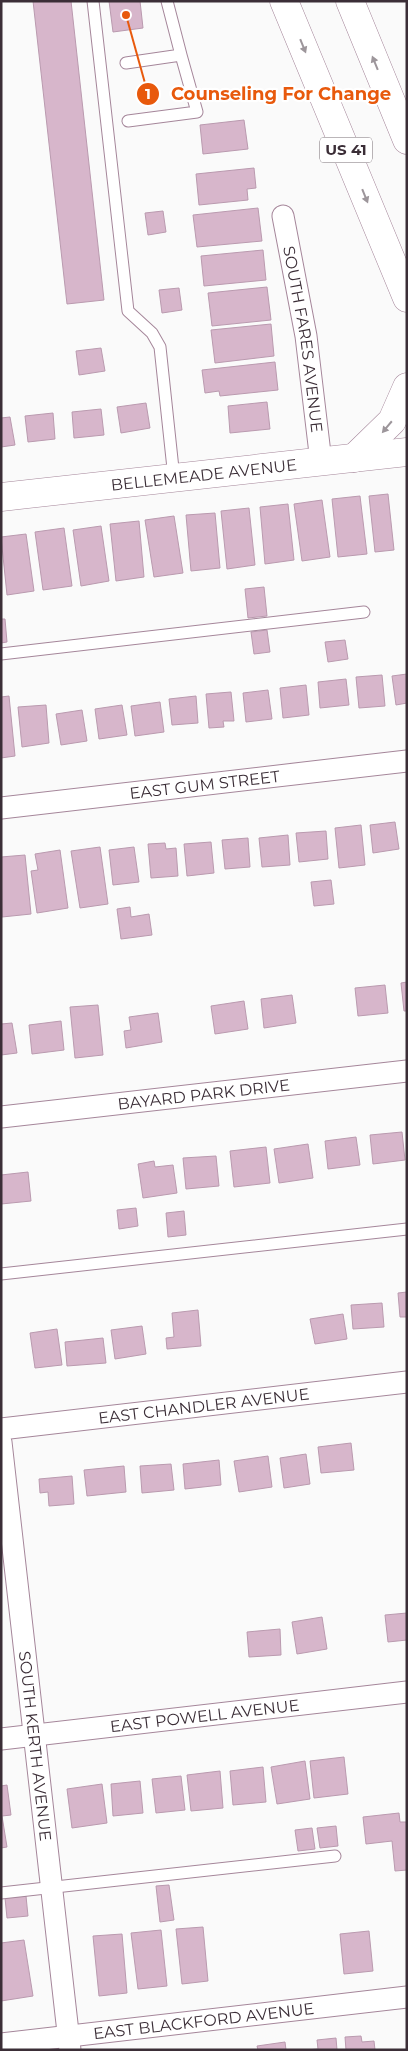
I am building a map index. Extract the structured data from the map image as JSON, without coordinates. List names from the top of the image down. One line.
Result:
{"streets":{"main road":["US 41","BELLEMEADE AVENUE"],"street":["SOUTH FARES AVENUE","EAST GUM STREET","BAYARD PARK DRIVE","EAST CHANDLER AVENUE","EAST POWELL AVENUE","SOUTH KERTH AVENUE","EAST BLACKFORD AVENUE"]},"crossings":[["SOUTH FARES AVENUE","BELLEMEADE AVENUE"],["EAST POWELL AVENUE","SOUTH KERTH AVENUE"],["SOUTH KERTH AVENUE","EAST BLACKFORD AVENUE"]],"places":["Counseling For Change"]}
